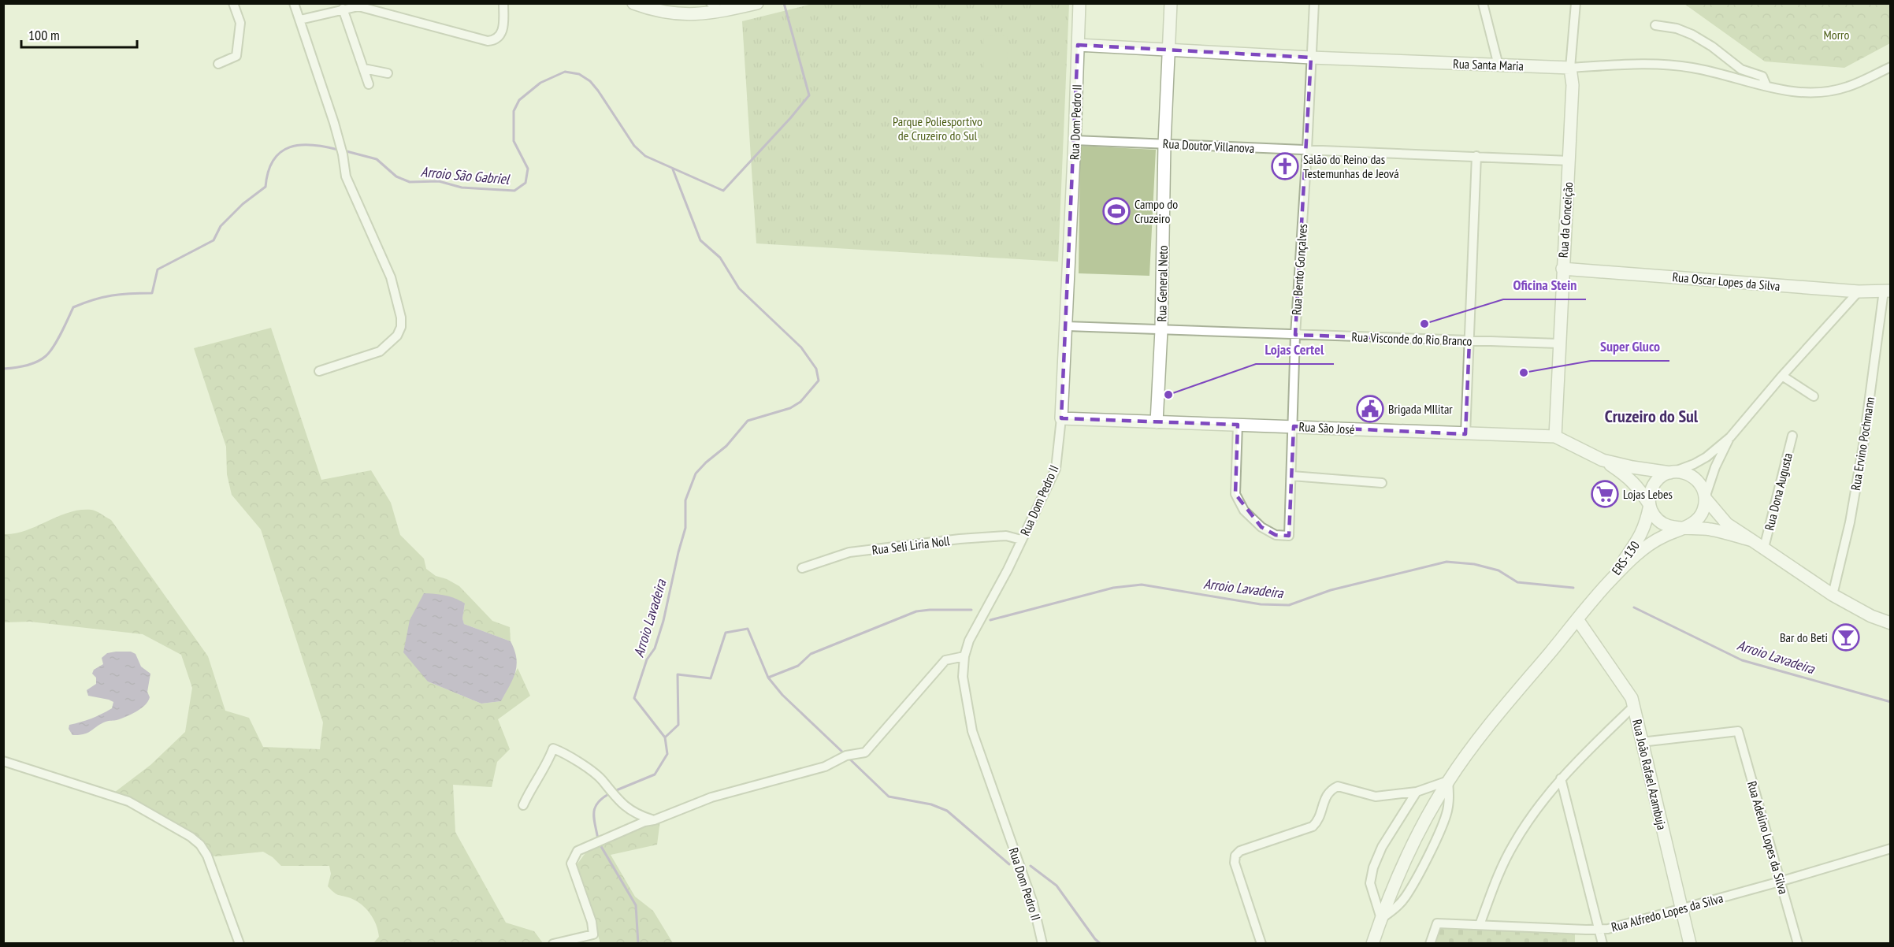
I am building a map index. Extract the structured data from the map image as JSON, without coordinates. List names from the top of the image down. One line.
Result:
{"streets":{"main road":["Rua Santa Maria","Rua Dom Pedro II","Rua da Conceição","Rua Oscar Lopes da Silva","Rua General Neto","Rua São José","ERS-130","Rua João Rafael Azambuja"],"street":["Rua Doutor Villanova","Rua Bento Gonçalves","Rua Visconde do Rio Branco","Rua Ervino Pochmann","Rua Dona Augusta","Rua Seli Liria Noll","Rua Adelino Lopes da Silva","Rua Alfredo Lopes da Silva"]},"crossings":[["Rua Santa Maria","Rua Dom Pedro II"],["Rua Santa Maria","Rua da Conceição"],["Rua Santa Maria","Rua Bento Gonçalves"],["Rua Santa Maria","Rua General Neto"],["Rua Dom Pedro II","Rua Doutor Villanova"],["Rua Dom Pedro II","Rua Visconde do Rio Branco"],["Rua Dom Pedro II","Rua São José"],["Rua Dom Pedro II","Rua Seli Liria Noll"],["Rua Doutor Villanova","Rua da Conceição"],["Rua Doutor Villanova","Rua Bento Gonçalves"],["Rua Doutor Villanova","Rua General Neto"],["Rua da Conceição","Rua Oscar Lopes da Silva"],["Rua da Conceição","Rua Visconde do Rio Branco"],["Rua da Conceição","Rua São José"],["Rua Bento Gonçalves","Rua Visconde do Rio Branco"],["Rua Bento Gonçalves","Rua São José"],["Rua Oscar Lopes da Silva","Rua Ervino Pochmann"],["Rua General Neto","Rua Visconde do Rio Branco"],["Rua General Neto","Rua São José"],["Rua São José","ERS-130"],["ERS-130","Rua João Rafael Azambuja"],["Rua João Rafael Azambuja","Rua Adelino Lopes da Silva"],["Rua João Rafael Azambuja","Rua Alfredo Lopes da Silva"],["Rua Adelino Lopes da Silva","Rua Alfredo Lopes da Silva"]],"districts":["Cruzeiro do Sul"],"water":["Arroio São Gabriel","Arroio Lavadeira"],"parks":["Morro","Parque Poliesportivo de Cruzeiro do Sul"],"places":{"church":["Salão do Reino das Testemunhas de Jeová"],"sports":["Campo do Cruzeiro"],"other":["Oficina Stein","Super Gluco","Lojas Certel"],"public building":["Brigada MIlitar"],"supermarket":["Lojas Lebes"],"bar":["Bar do Beti"]},"scale_bar":"100 m"}
